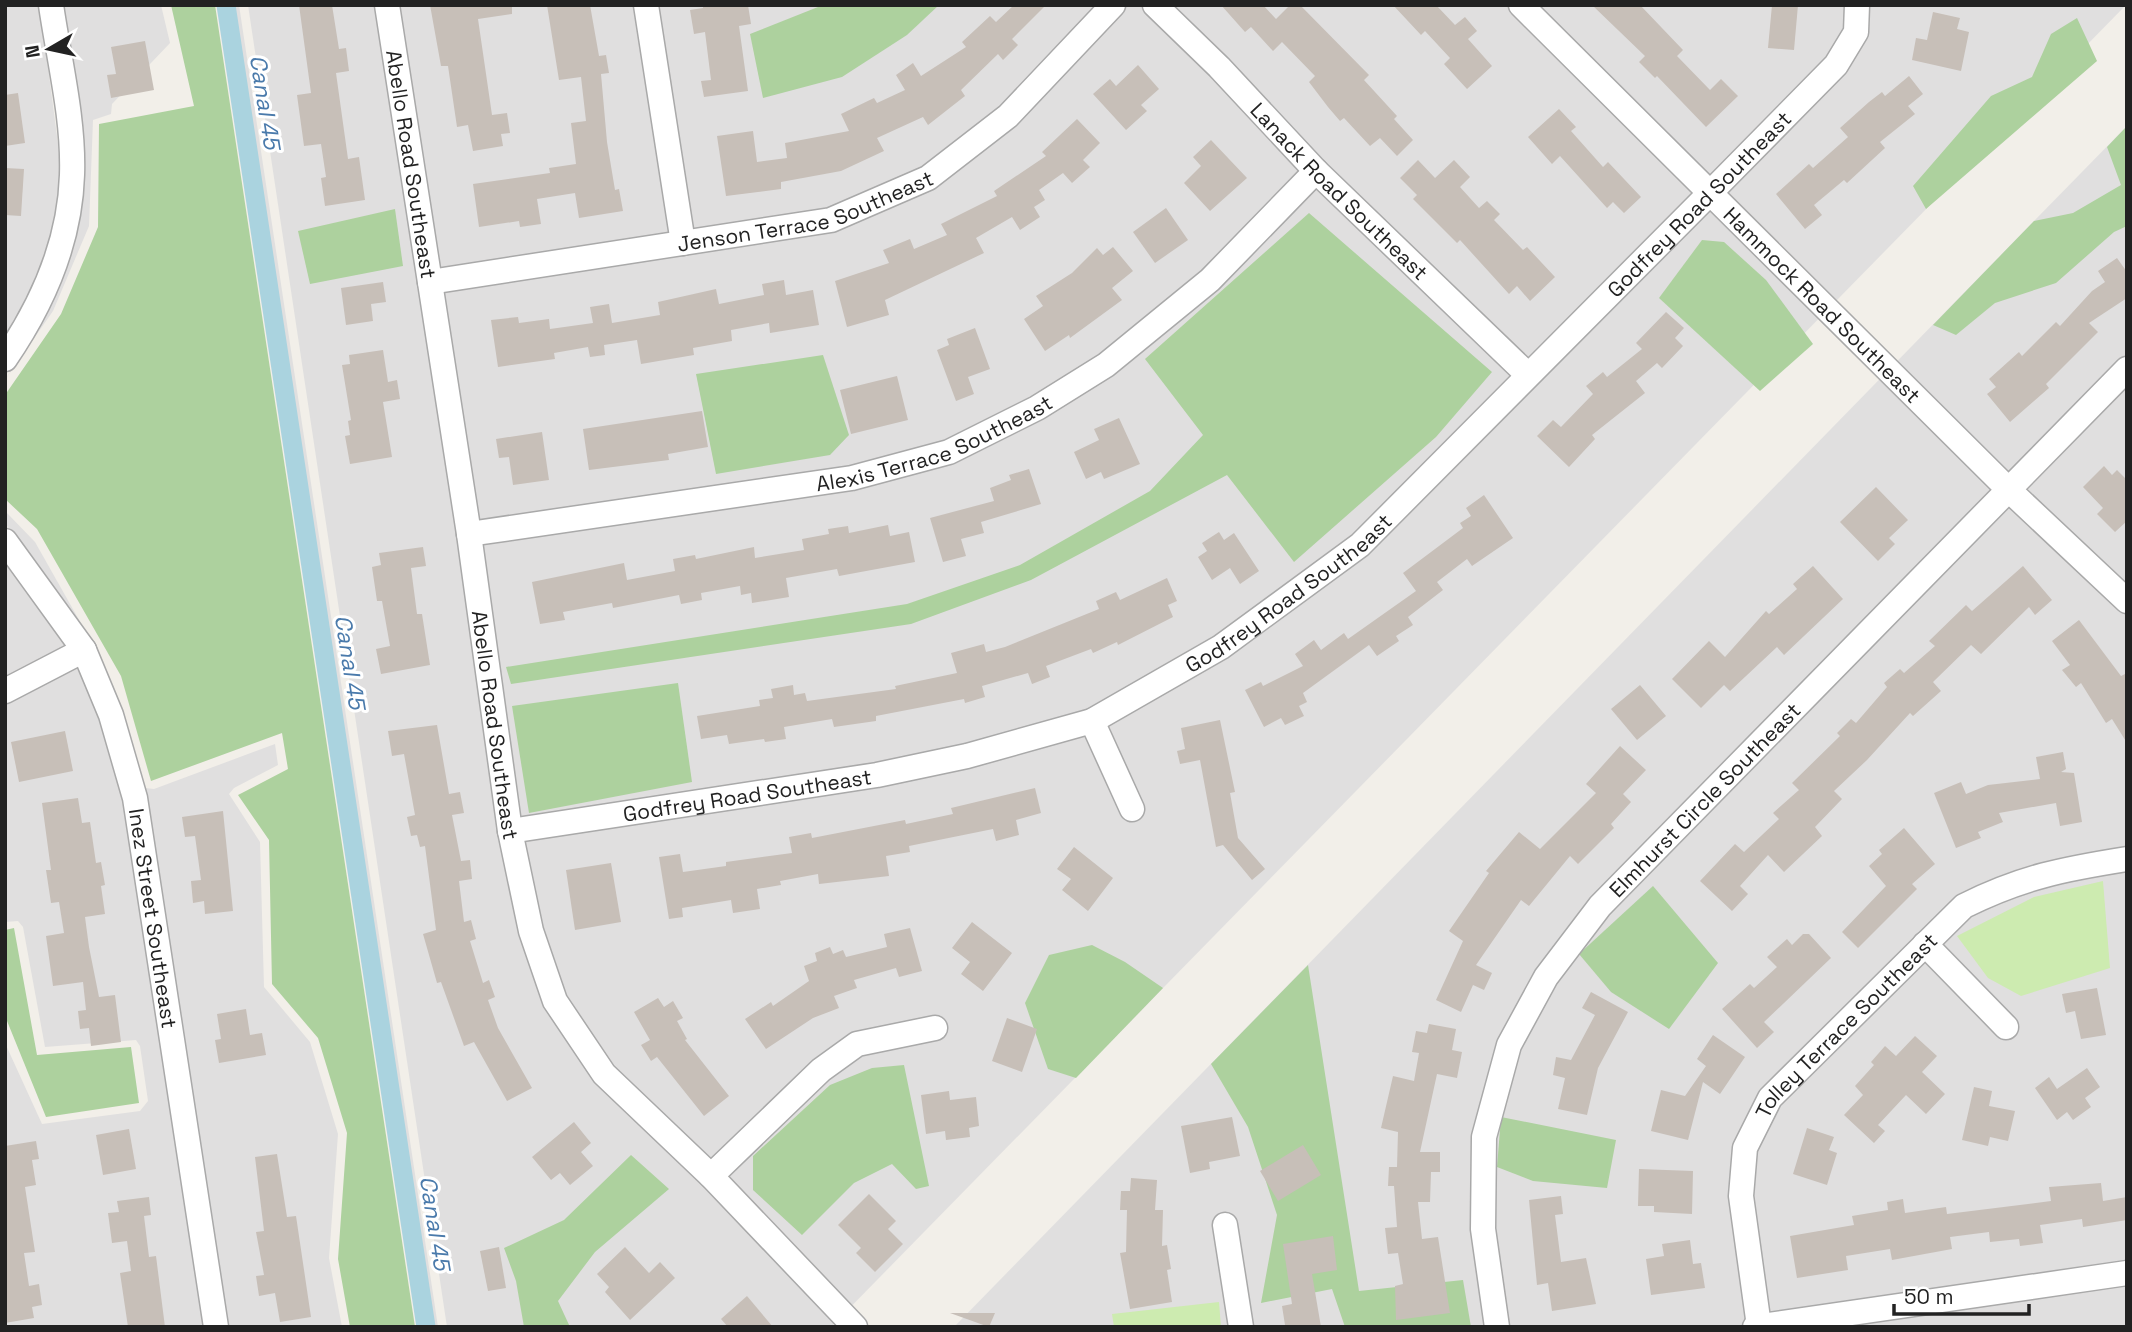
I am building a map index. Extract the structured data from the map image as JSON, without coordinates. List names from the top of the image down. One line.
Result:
{"streets":{"street":["Abello Road Southeast","Lanack Road Southeast","Godfrey Road Southeast","Jenson Terrace Southeast","Hammock Road Southeast","Alexis Terrace Southeast","Elmhurst Circle Southeast","Inez Street Southeast","Tolley Terrace Southeast"]},"crossings":[["Abello Road Southeast","Godfrey Road Southeast"],["Abello Road Southeast","Jenson Terrace Southeast"],["Abello Road Southeast","Alexis Terrace Southeast"],["Lanack Road Southeast","Godfrey Road Southeast"],["Lanack Road Southeast","Alexis Terrace Southeast"],["Godfrey Road Southeast","Hammock Road Southeast"],["Hammock Road Southeast","Elmhurst Circle Southeast"]],"water":["Canal 45"],"scale_bar":"50 m","north":"left"}
